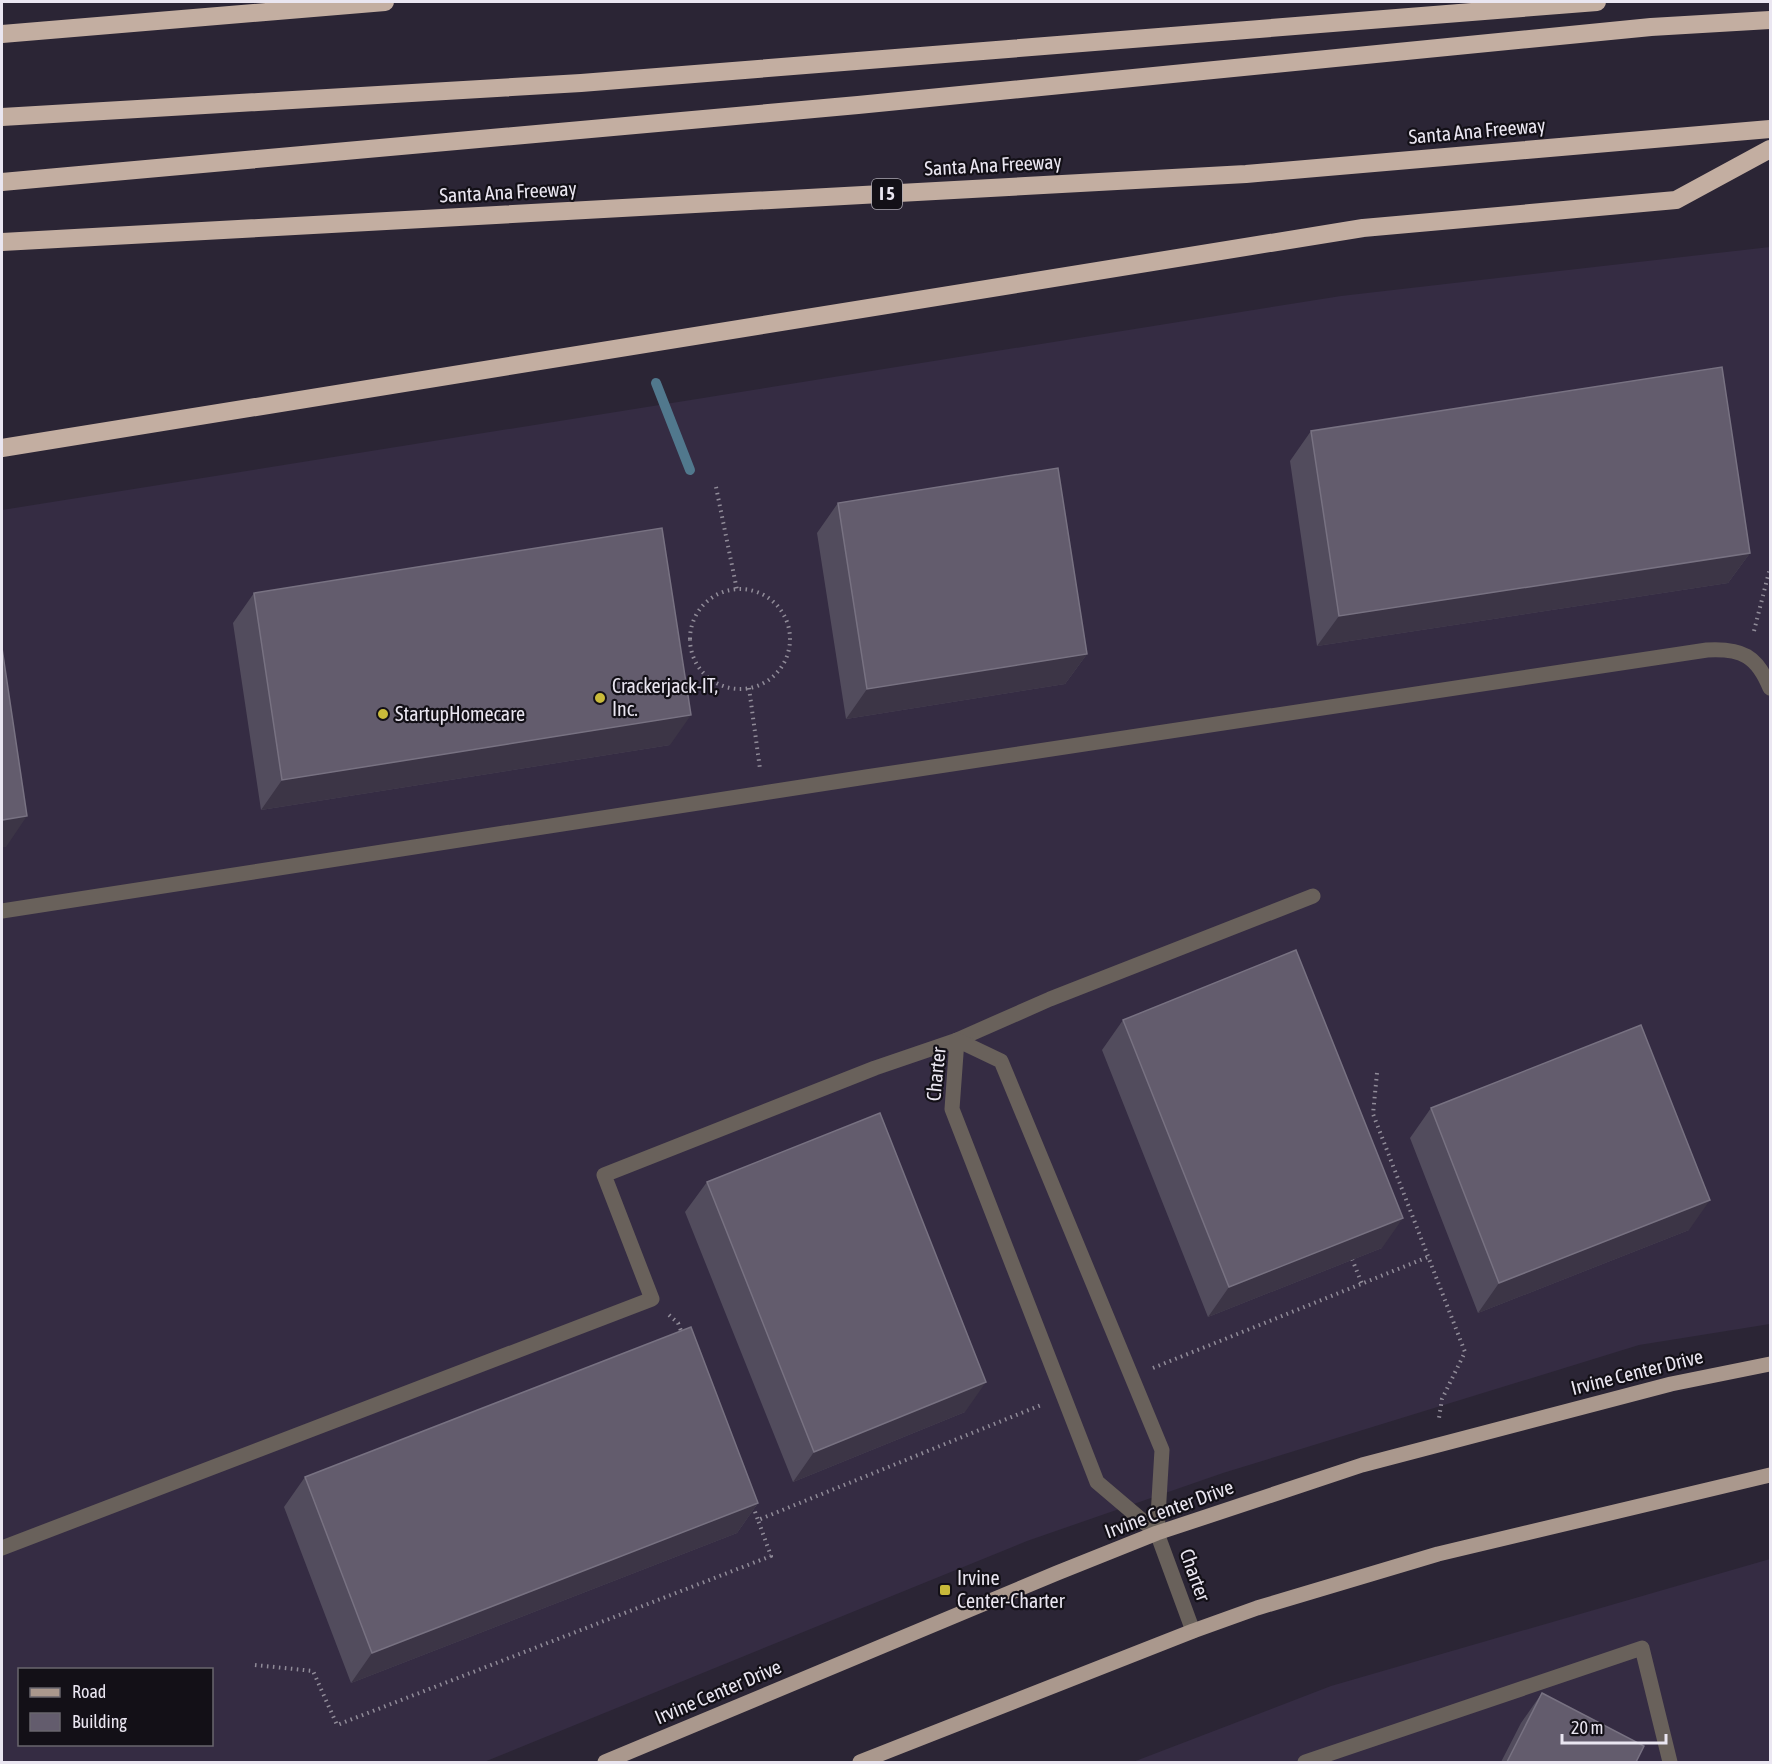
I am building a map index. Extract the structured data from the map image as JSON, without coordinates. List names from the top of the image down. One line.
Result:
{"streets":{"highway":["Santa Ana Freeway","I 5"],"main road":["Irvine Center Drive"],"street":["Charter"]},"crossings":[["Charter","Irvine Center Drive"]],"places":{"other":["Crackerjack-IT, Inc.","StartupHomecare"],"transit":["Irvine Center-Charter"]},"legend":["Road","Building"],"scale_bar":"20 m"}
